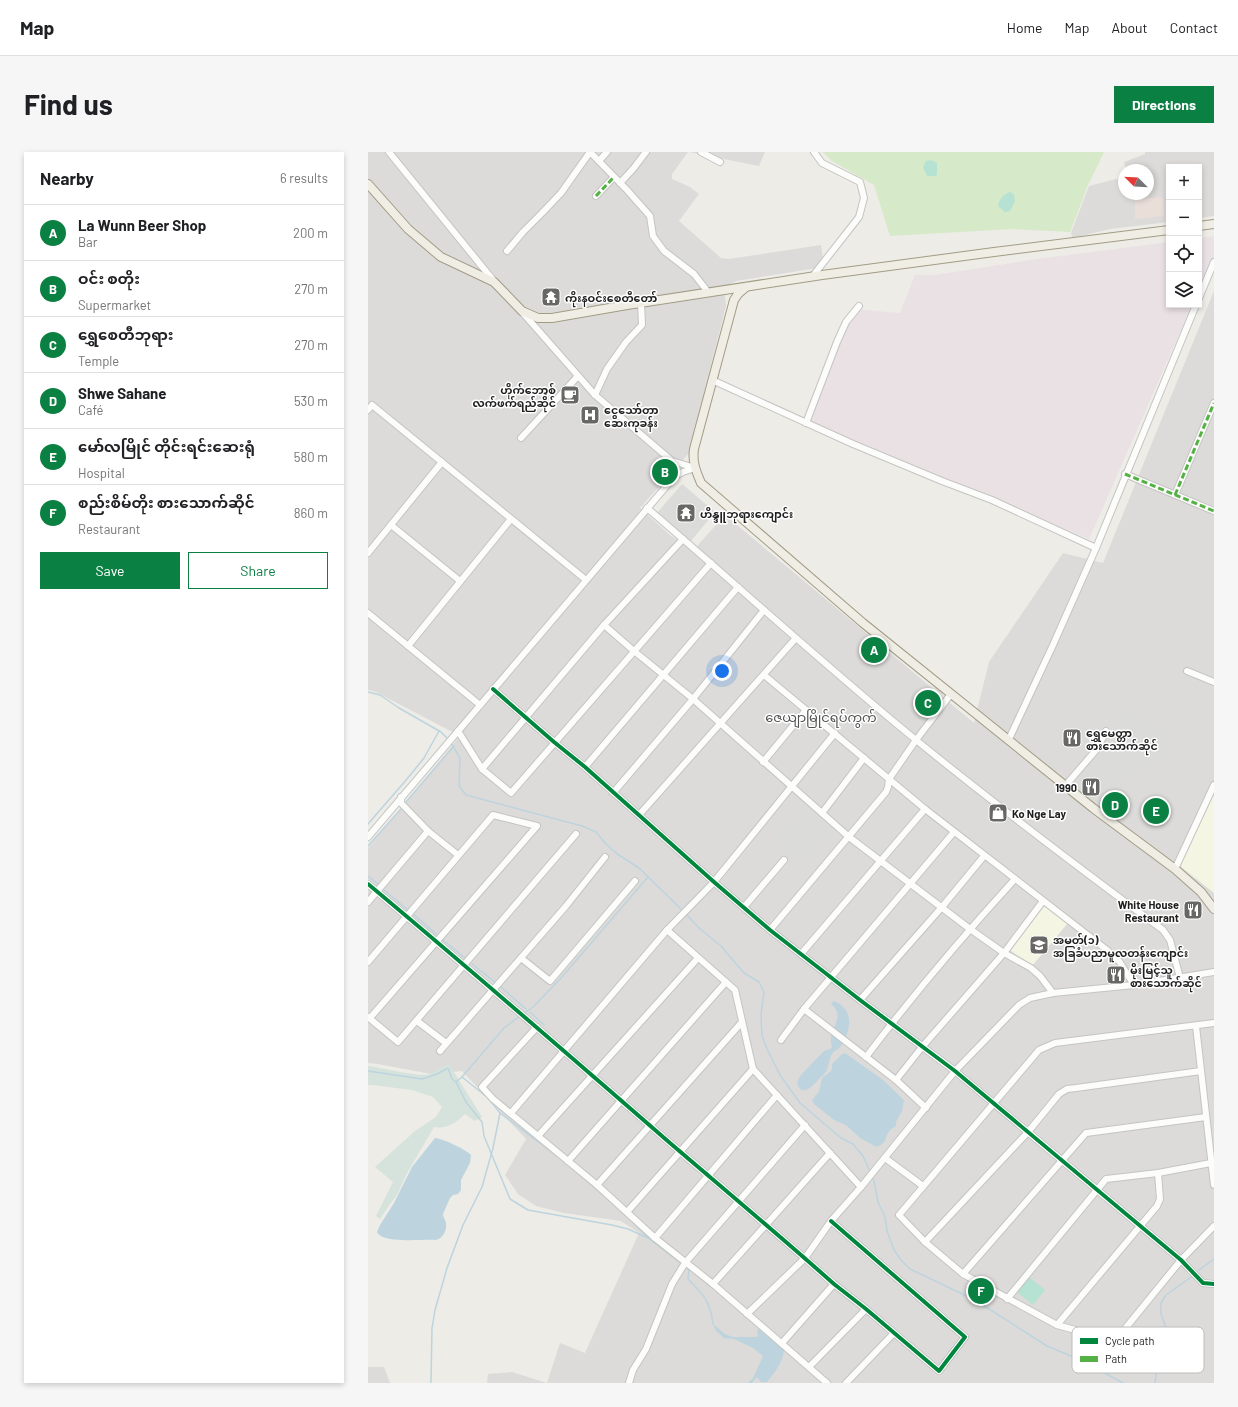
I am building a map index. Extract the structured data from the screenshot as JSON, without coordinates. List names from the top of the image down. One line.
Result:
{"districts":["ဇေယျာမြိုင်ရပ်ကွက်"],"places":{"temple":["ကိုးနဝင်းစေတီတော်","ဟိန္ဒူဘုရားကျောင်း"],"cafe":["ဟိုက်ဘော့စ် လက်ဖက်ရည်ဆိုင်"],"hospital":["ငွေသော်တာ ဆေးကုခန်း"],"restaurant":["ရွှေမေတ္တာ စားသောက်ဆိုင်","1990","White House Restaurant","မိုးမြင့်သူ စားသောက်ဆိုင်"],"shop":["Ko Nge Lay"],"school or university":["အမှတ်(၁) အခြခံပညာမူလတန်းကျောင်း"]},"legend":["Cycle path","Path"],"north":"top left","page":{"header":"Map","nav":["Home","Map","About","Contact"],"buttons":["Directions",["Save","Share"]],"title":"Find us","heading":["Nearby","6 results"],"map_buttons":["+","−"],"list":[{"mark":"A","name":"La Wunn Beer Shop","note":"Bar","value":"200 m"},{"mark":"B","name":"ဝင်း စတိုး","note":"Supermarket","value":"270 m"},{"mark":"C","name":"ရွှေစေတီဘုရား","note":"Temple","value":"270 m"},{"mark":"D","name":"Shwe Sahane","note":"Café","value":"530 m"},{"mark":"E","name":"မော်လမြိုင် တိုင်းရင်းဆေးရုံ","note":"Hospital","value":"580 m"},{"mark":"F","name":"စည်းစိမ်တိုး စားသောက်ဆိုင်","note":"Restaurant","value":"860 m"}],"pins":["B","A","C","D","E","F"]}}
